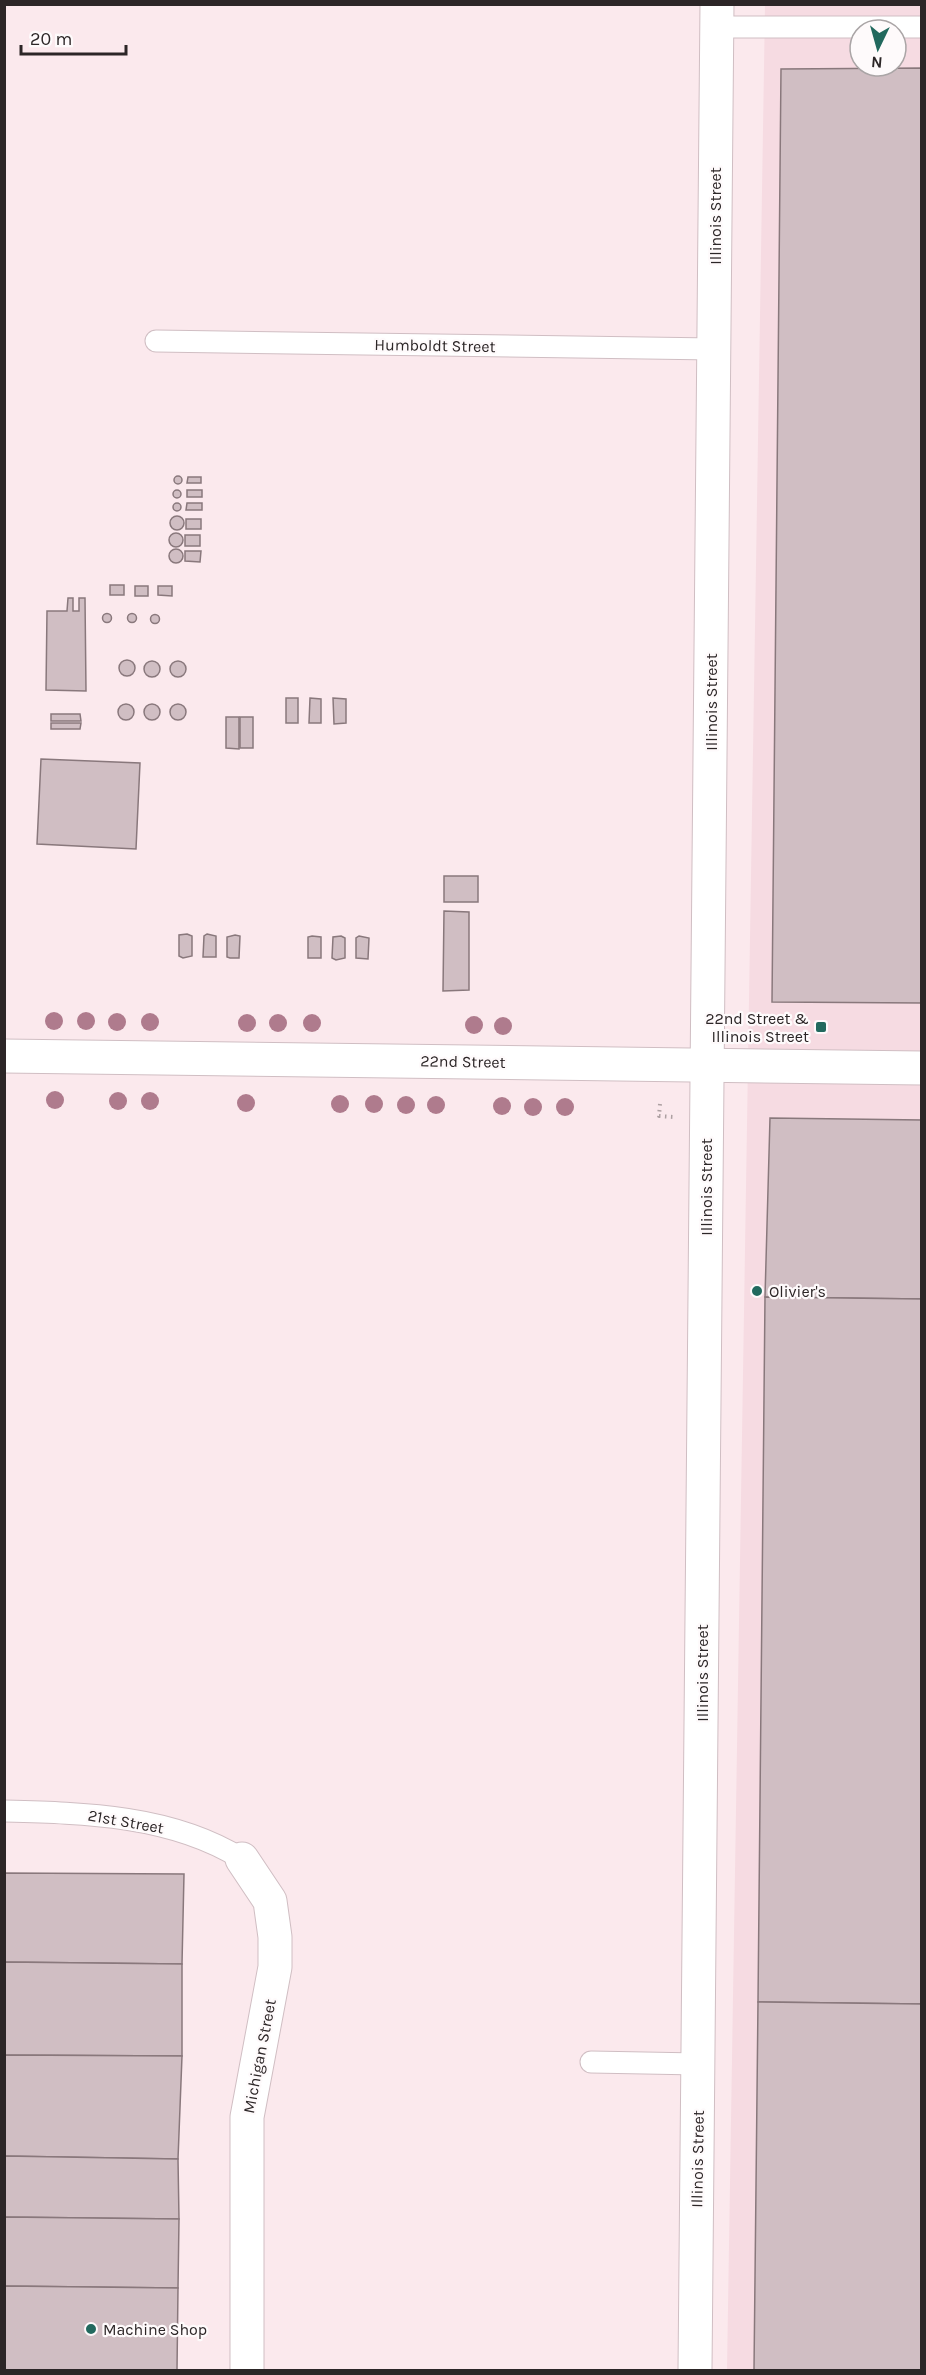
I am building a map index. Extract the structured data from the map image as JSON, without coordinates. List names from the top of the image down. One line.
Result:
{"streets":{"street":["Illinois Street","22nd Street","Michigan Street"],"lane":["Humboldt Street","21st Street"]},"crossings":[["Illinois Street","Humboldt Street"],["Illinois Street","22nd Street"],["21st Street","Michigan Street"]],"places":{"transit":["22nd Street & Illinois Street"],"other":["Olivier's","Machine Shop"]},"scale_bar":"20 m","north":"bottom"}
